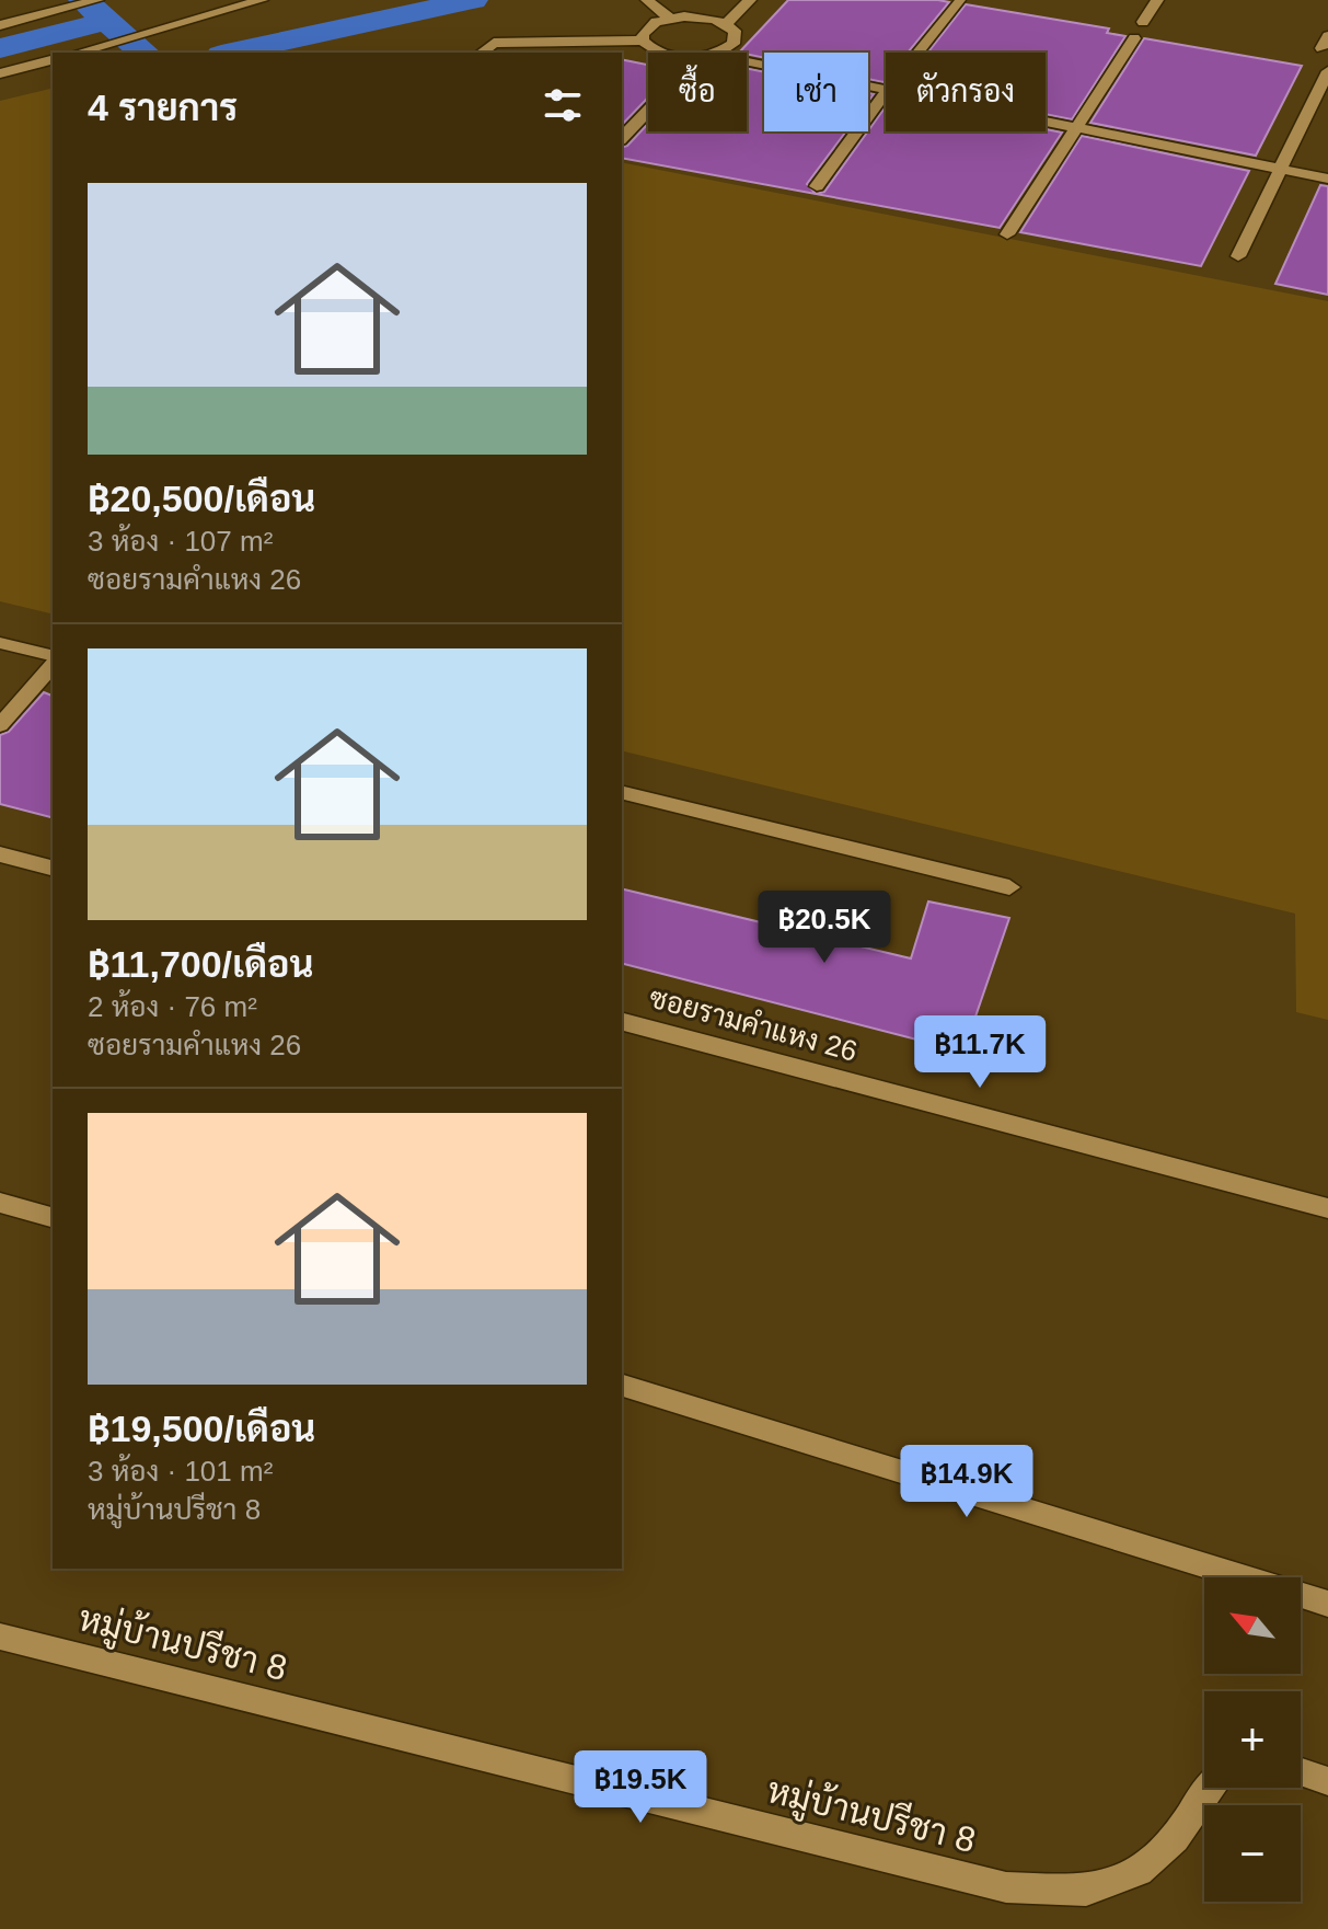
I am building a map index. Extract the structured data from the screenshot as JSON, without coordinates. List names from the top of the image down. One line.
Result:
{"streets":{"street":["ซอยรามคำแหง 26","หมู่บ้านปรีชา 8"]},"north":"top left","page":{"chip":["ซื้อ","เช่า","ตัวกรอง"],"heading":"4 รายการ","list":[{"name":"฿20,500/เดือน","note":"3 ห้อง · 107 m² · ซอยรามคำแหง 26"},{"name":"฿11,700/เดือน","note":"2 ห้อง · 76 m² · ซอยรามคำแหง 26"},{"name":"฿19,500/เดือน","note":"3 ห้อง · 101 m² · หมู่บ้านปรีชา 8"}],"price":["฿20.5K","฿11.7K","฿14.9K","฿19.5K"],"map_buttons":["+","−"]}}
